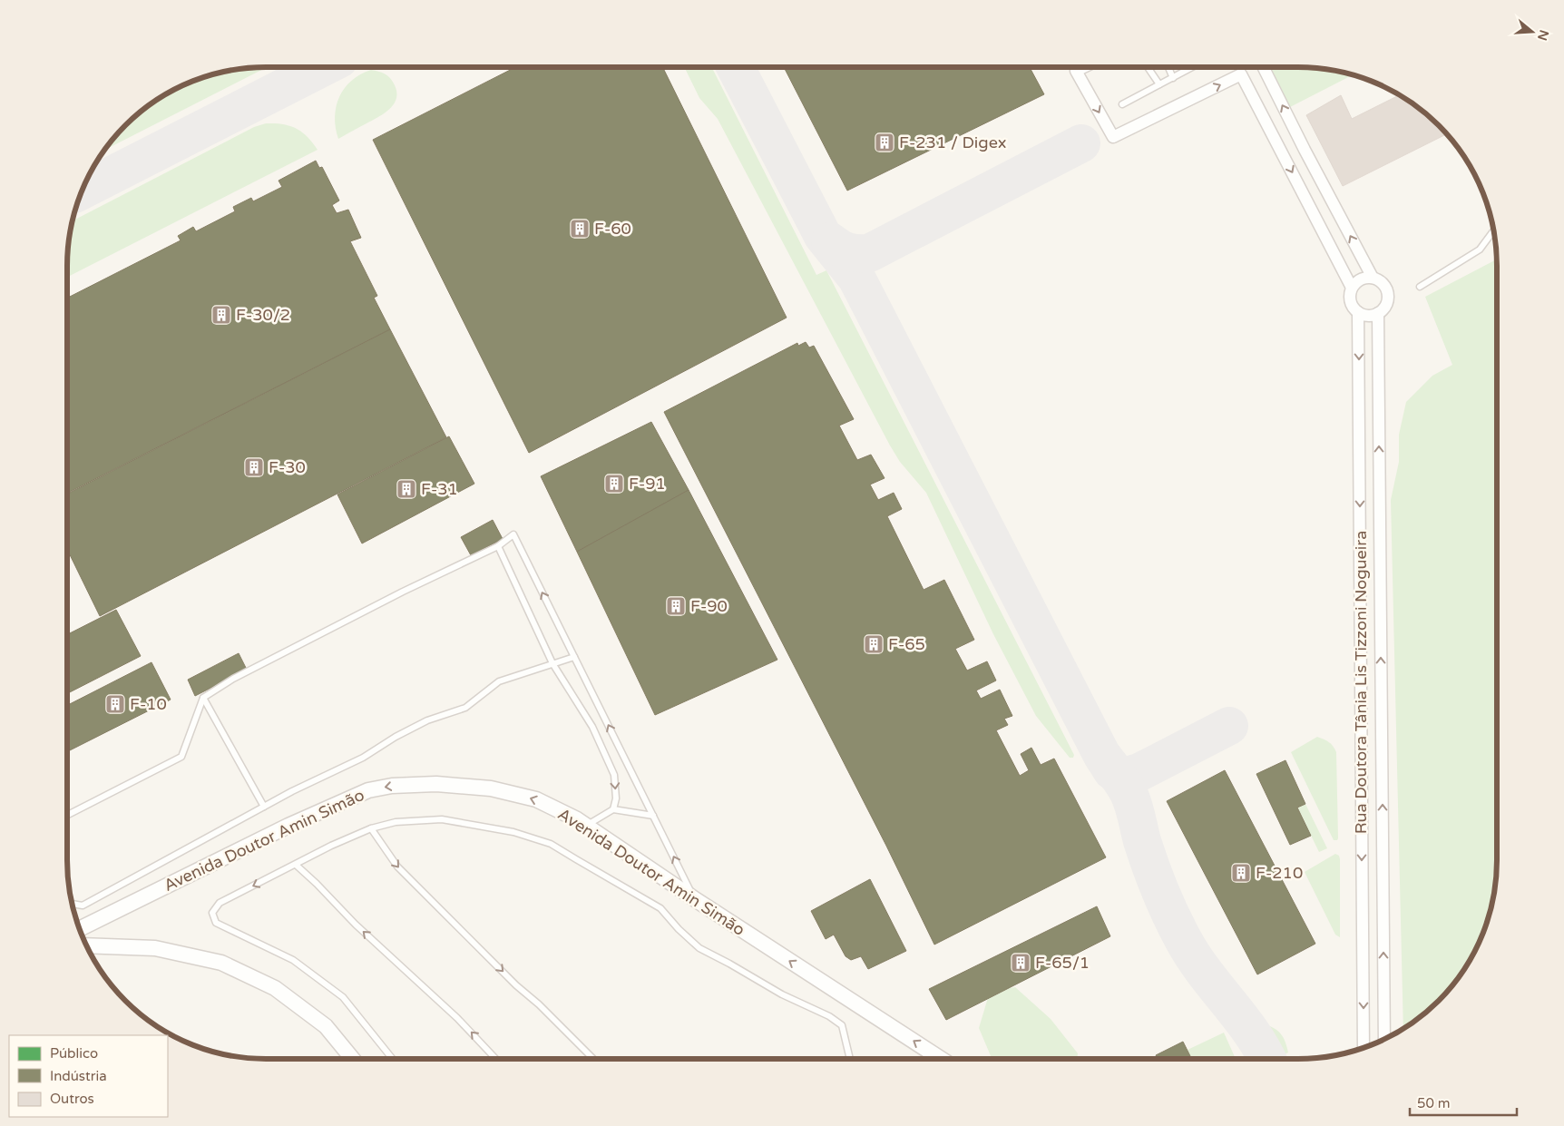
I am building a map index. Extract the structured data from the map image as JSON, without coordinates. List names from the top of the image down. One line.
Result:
{"streets":{"street":["Rua Doutora Tânia Lis Tizzoni Nogueira","Avenida Doutor Amin Simão"]},"one_way":["Avenida Doutor Amin Simão"],"places":{"building":["F-231 / Digex","F-60","F-30/2","F-30","F-91","F-31","F-90","F-65","F-10","F-210","F-65/1"]},"legend":["Público","Indústria","Outros"],"scale_bar":"50 m","north":"right"}
